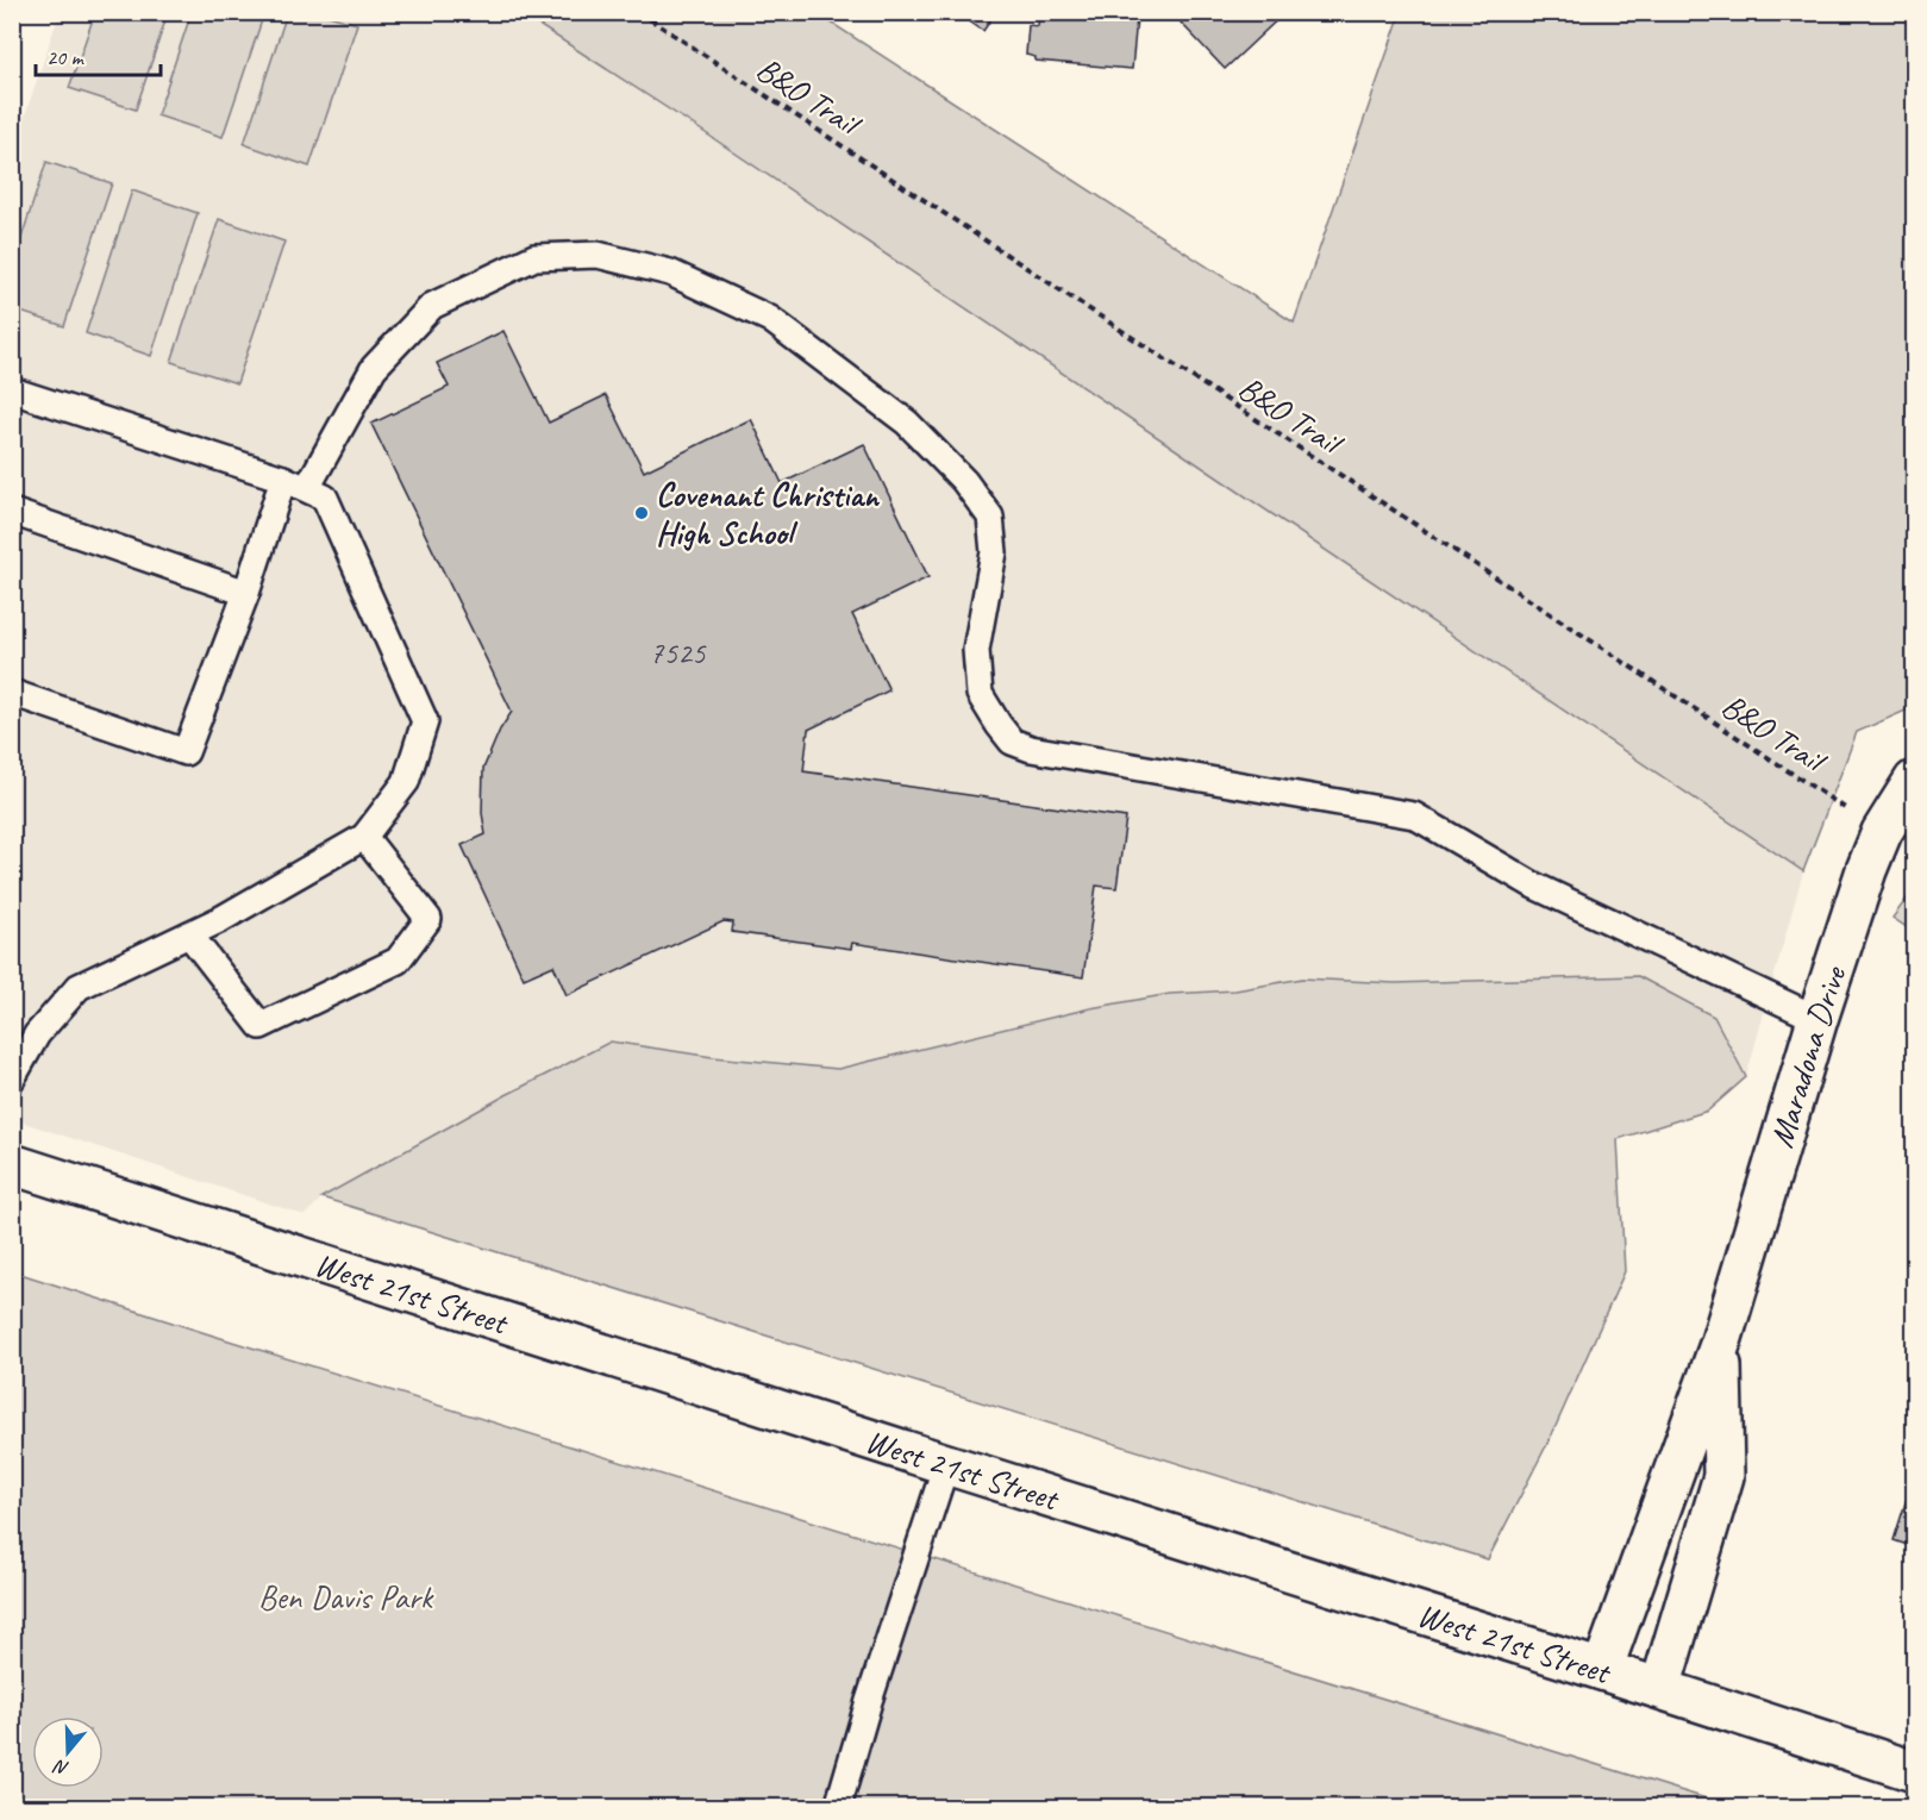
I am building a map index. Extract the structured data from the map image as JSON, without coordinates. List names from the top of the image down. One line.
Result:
{"streets":{"street":["Maradona Drive","West 21st Street"],"path":["B&O Trail"]},"crossings":[["B&O Trail","Maradona Drive"],["Maradona Drive","West 21st Street"]],"parks":["Ben Davis Park"],"places":["Covenant Christian High School"],"house_numbers":["7525"],"scale_bar":"20 m","north":"bottom"}
